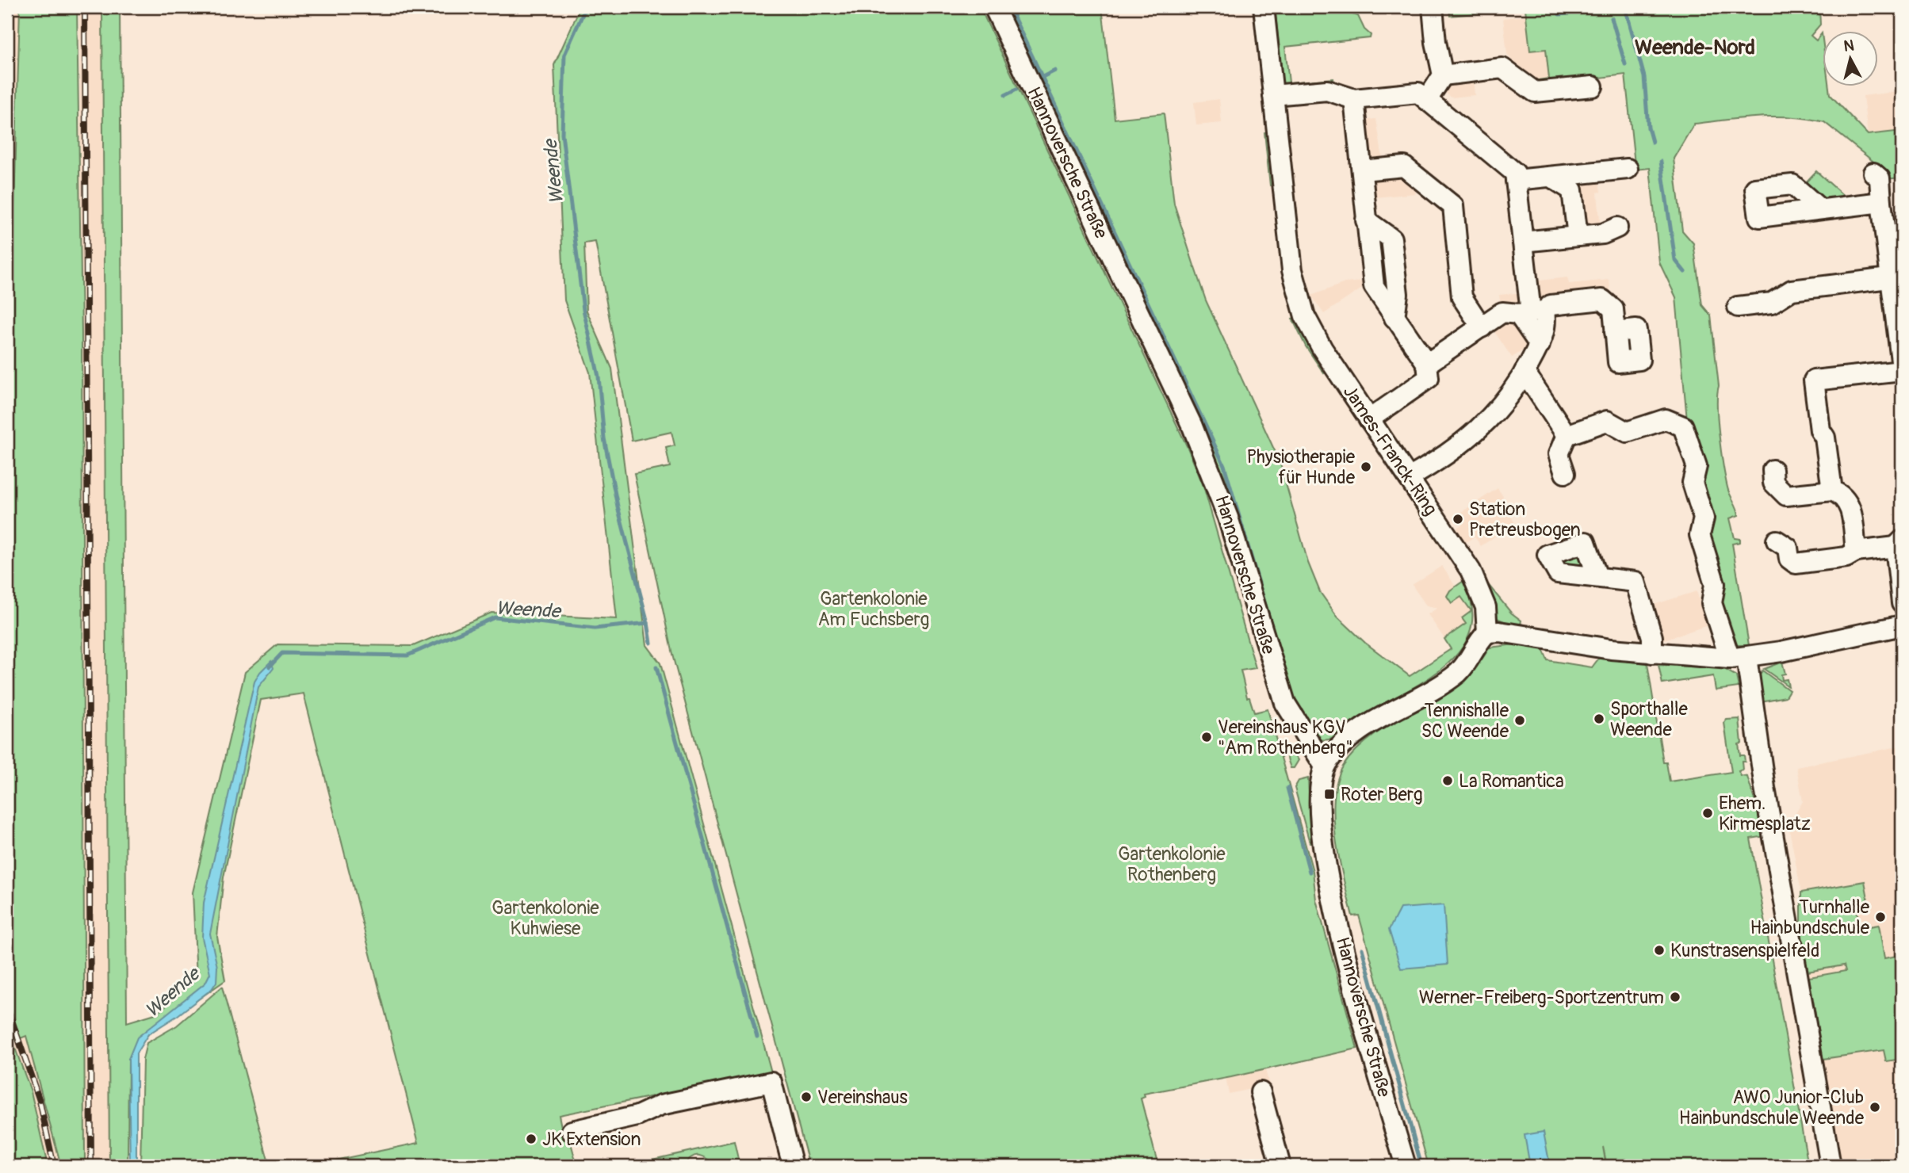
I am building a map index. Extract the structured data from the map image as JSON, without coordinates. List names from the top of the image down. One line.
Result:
{"streets":{"street":["Hannoversche Straße","James-Franck-Ring"]},"districts":["Weende-Nord"],"water":["Weende"],"parks":["Gartenkolonie Am Fuchsberg","Gartenkolonie Rothenberg","Gartenkolonie Kuhwiese"],"places":{"other":["Physiotherapie für Hunde","Station Pretreusbogen","Sporthalle Weende","Tennishalle SC Weende","Vereinshaus KGV \"Am Rothenberg\"","La Romantica","Ehem. Kirmesplatz","Turnhalle Hainbundschule","Kunstrasenspielfeld","Werner-Freiberg-Sportzentrum","Vereinshaus","AWO Junior-Club Hainbundschule Weende","JK Extension"],"transit":["Roter Berg"]},"north":"top"}
